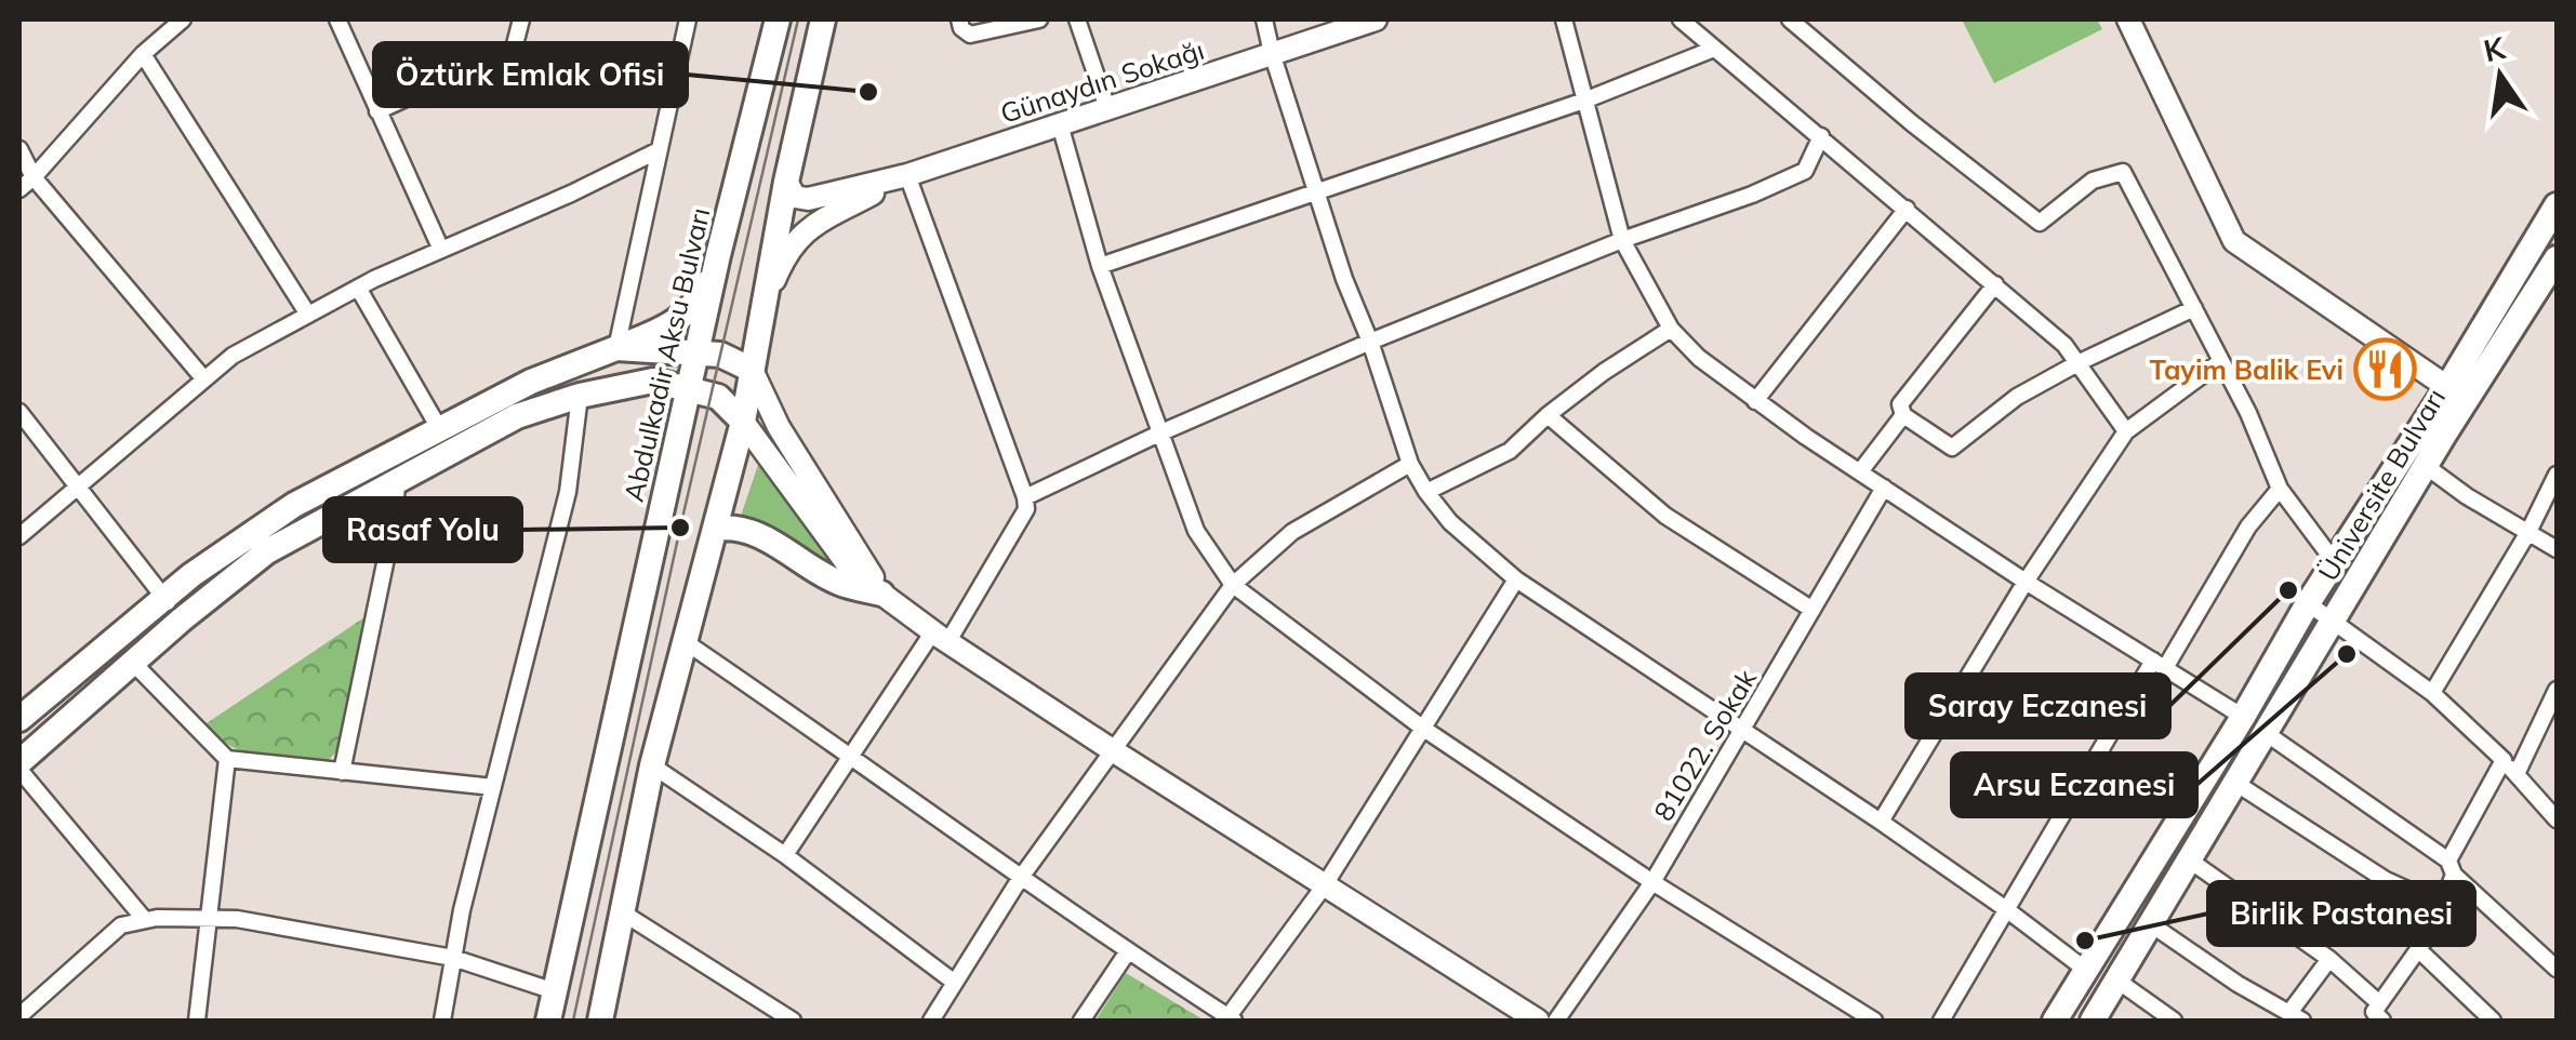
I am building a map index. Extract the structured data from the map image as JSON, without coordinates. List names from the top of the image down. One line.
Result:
{"streets":{"main road":["Abdulkadir Aksu Bulvarı","Üniversite Bulvarı"],"street":["Günaydın Sokağı","81022. Sokak"]},"places":{"other":["Öztürk Emlak Ofisi","Rasaf Yolu","Saray Eczanesi","Arsu Eczanesi","Birlik Pastanesi"],"restaurant":["Tayim Balik Evi"]},"north":"top"}
